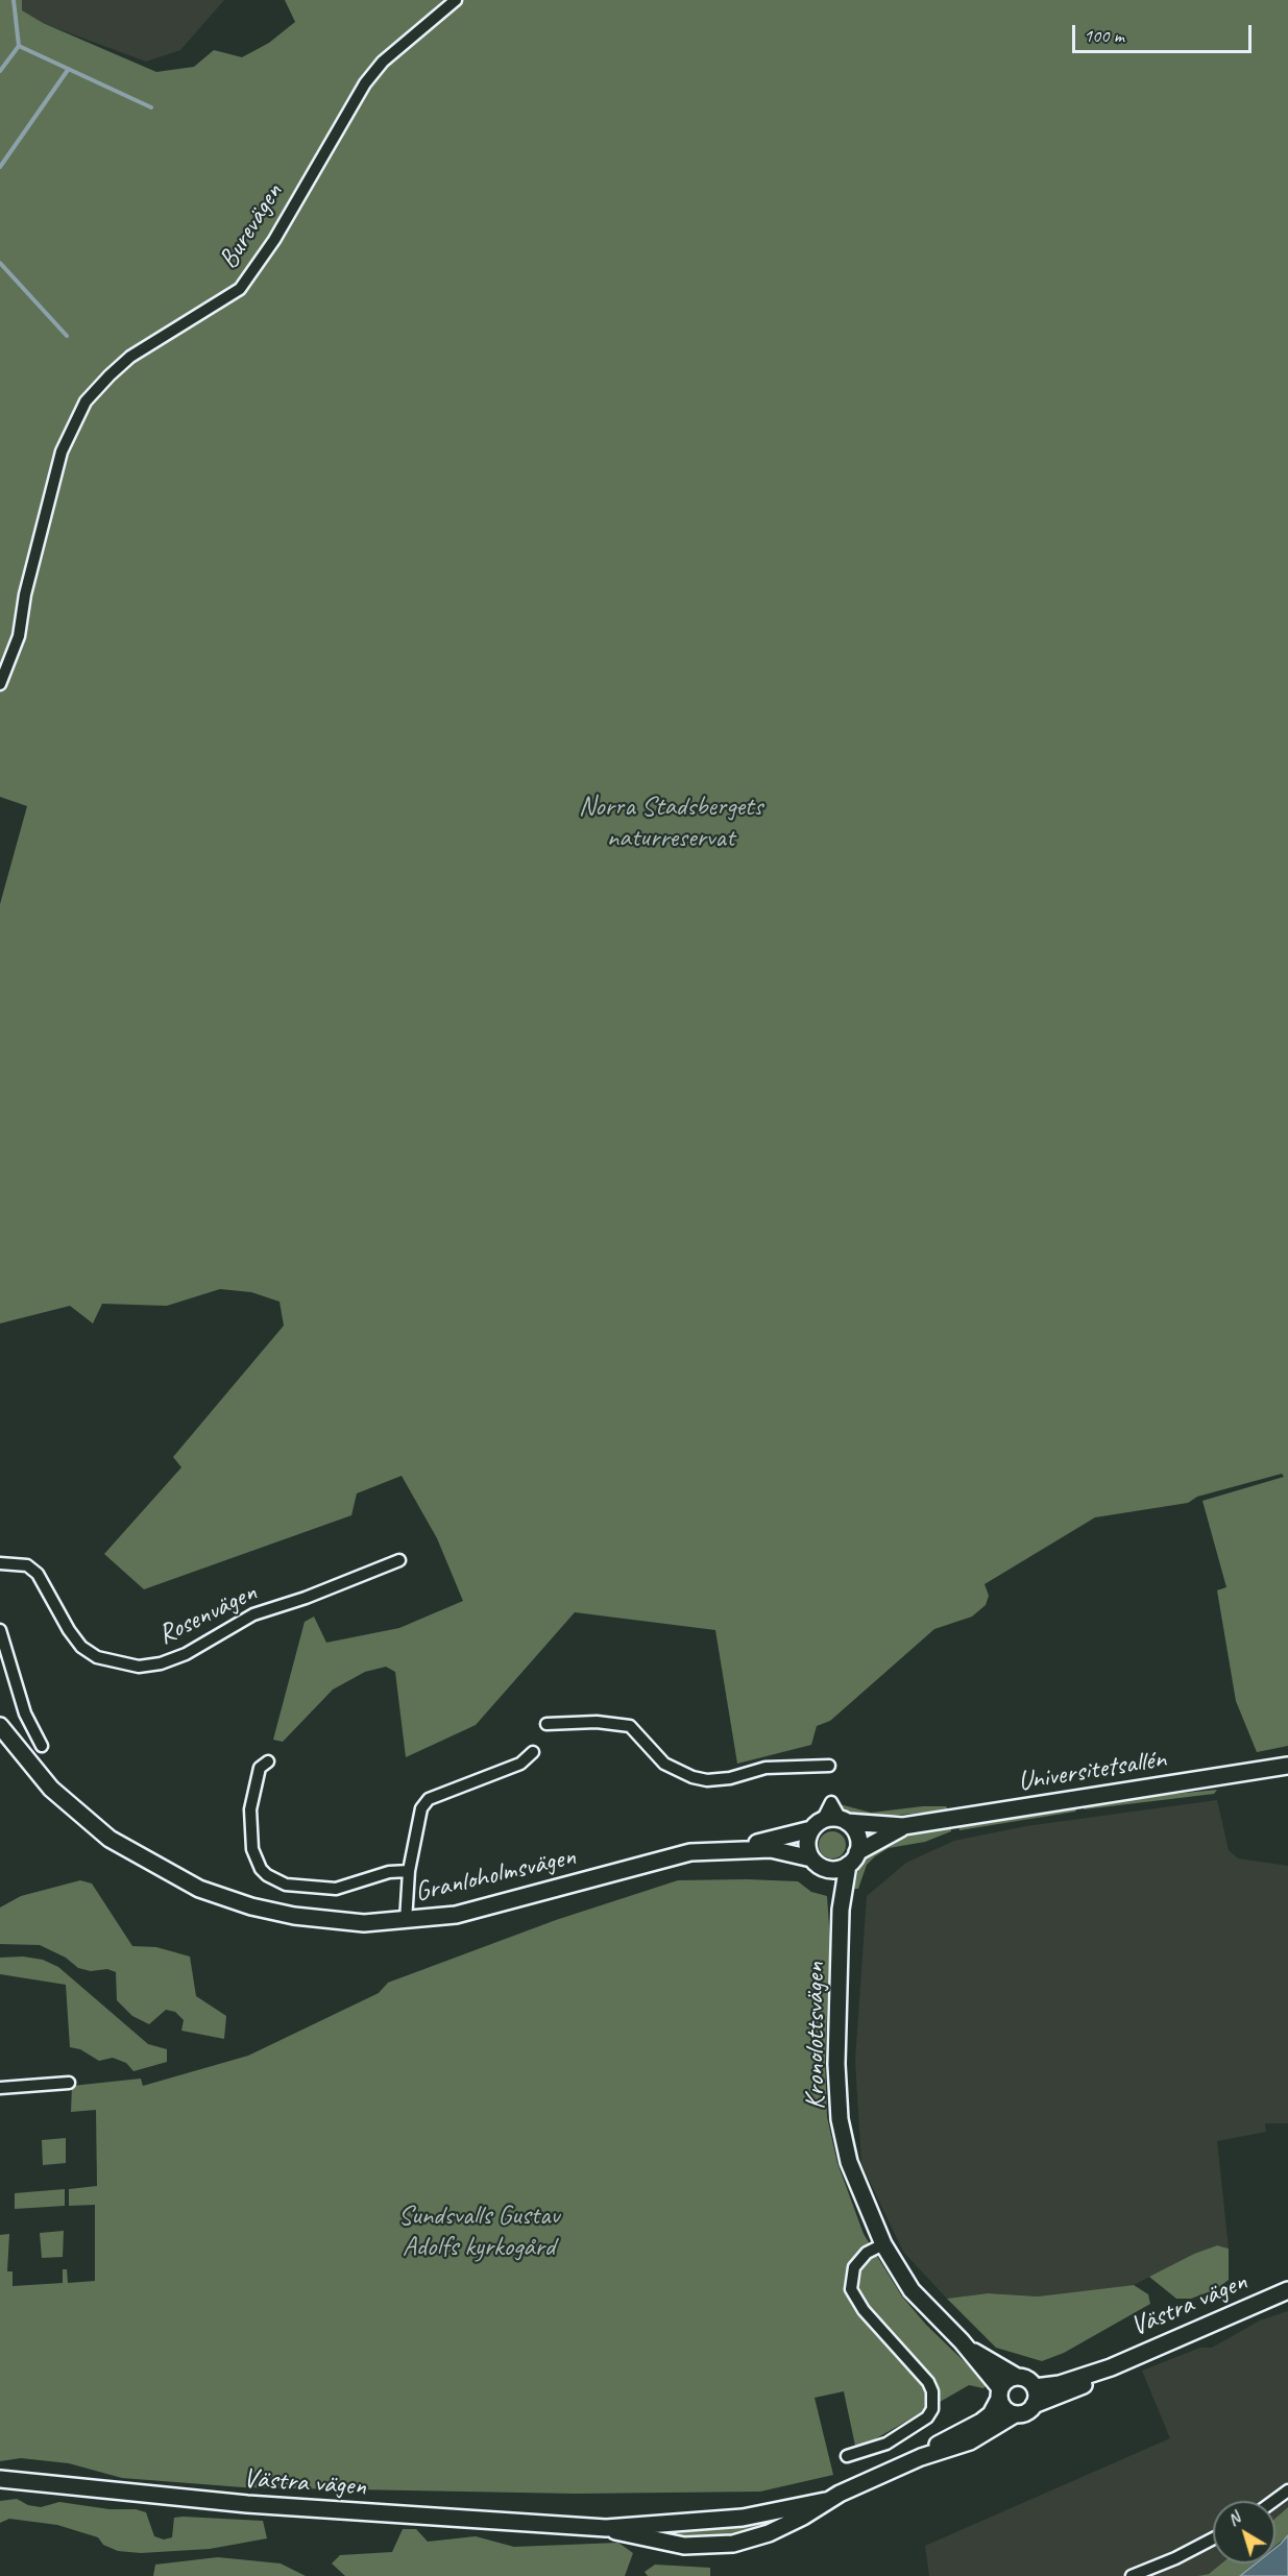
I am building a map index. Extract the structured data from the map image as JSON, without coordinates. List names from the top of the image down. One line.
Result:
{"streets":{"street":["Burevägen","Rosenvägen","Universitetsallén","Granloholmsvägen","Kronolottsvägen","Västra vägen"]},"crossings":[["Universitetsallén","Granloholmsvägen"],["Universitetsallén","Kronolottsvägen"],["Granloholmsvägen","Kronolottsvägen"],["Kronolottsvägen","Västra vägen"]],"parks":["Norra Stadsbergets naturreservat","Sundsvalls Gustav Adolfs kyrkogård"],"scale_bar":"100 m","north":"top left"}
